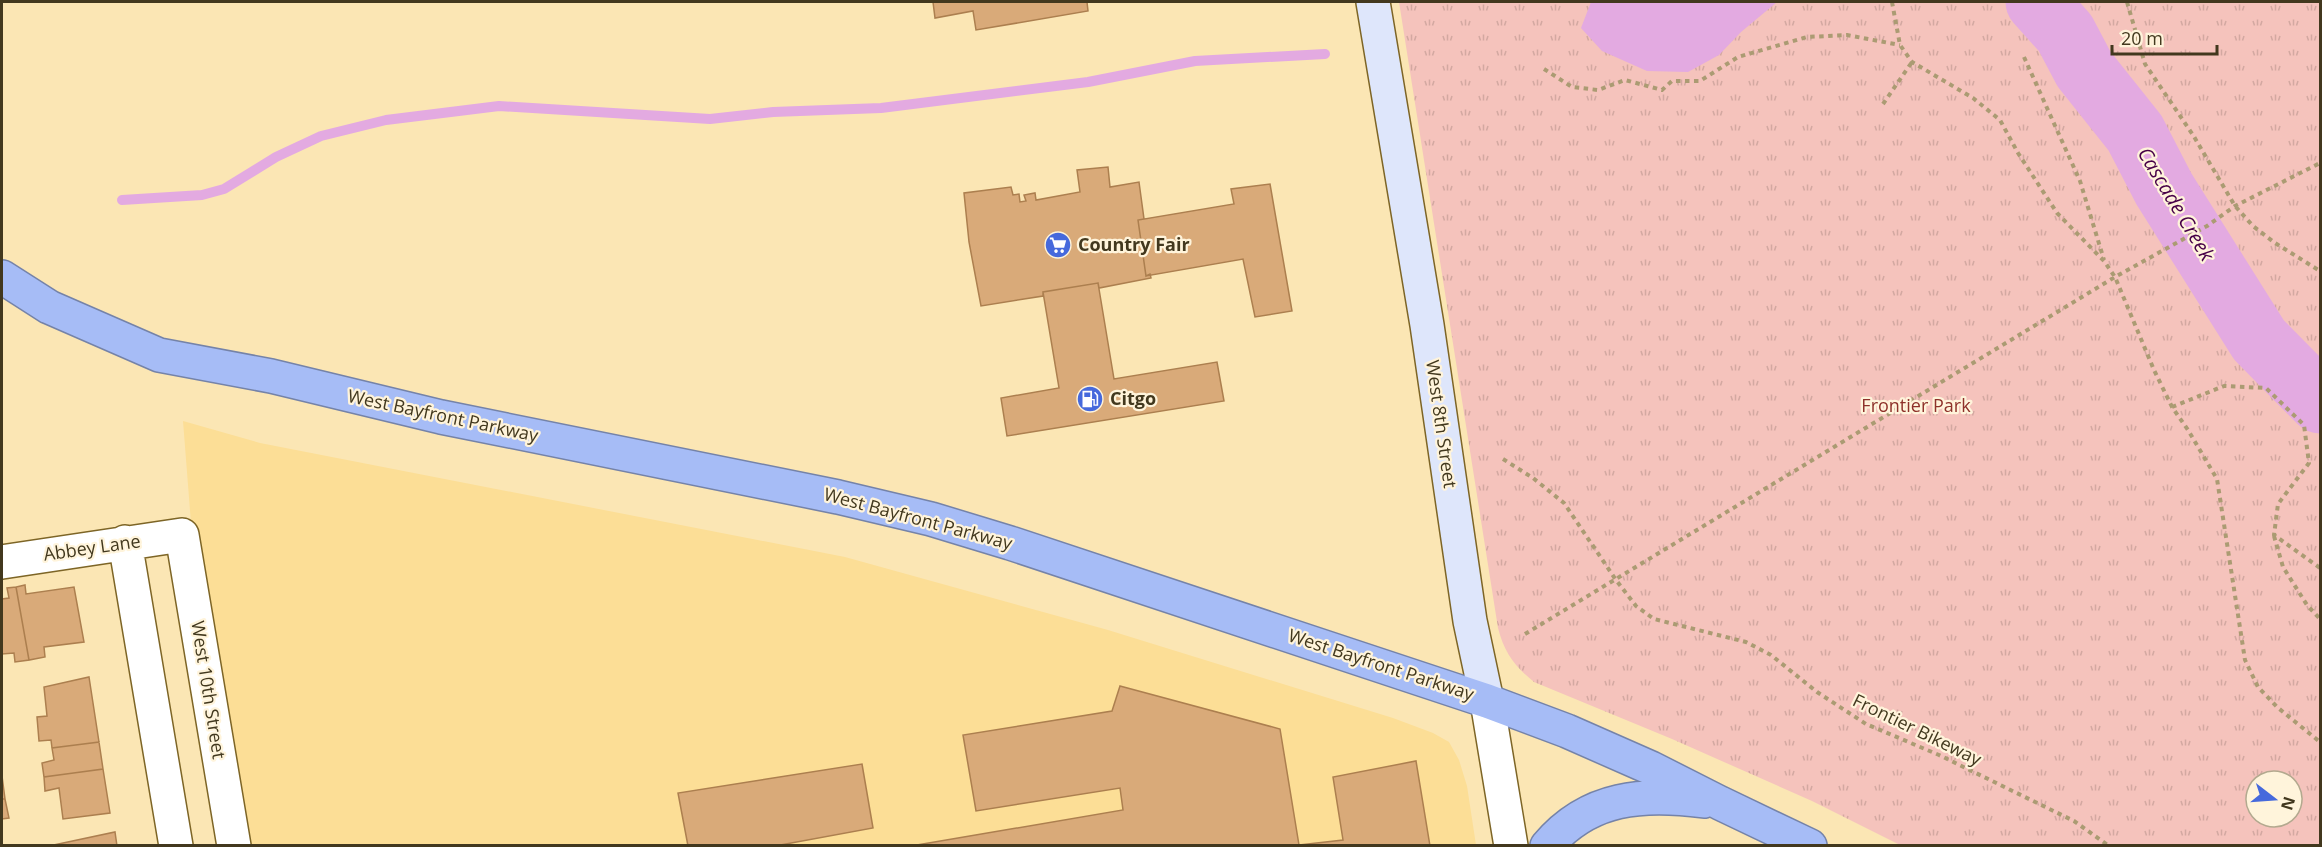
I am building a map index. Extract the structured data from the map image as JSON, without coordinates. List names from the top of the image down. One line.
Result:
{"streets":{"highway":["West Bayfront Parkway"],"main road":["West 8th Street"],"street":["Abbey Lane","West 10th Street"],"path":["Frontier Bikeway"]},"crossings":[["West Bayfront Parkway","West 8th Street"],["Abbey Lane","West 10th Street"]],"water":["Cascade Creek"],"parks":["Frontier Park"],"places":{"supermarket":["Country Fair"],"fuel station":["Citgo"]},"scale_bar":"20 m","north":"right"}
